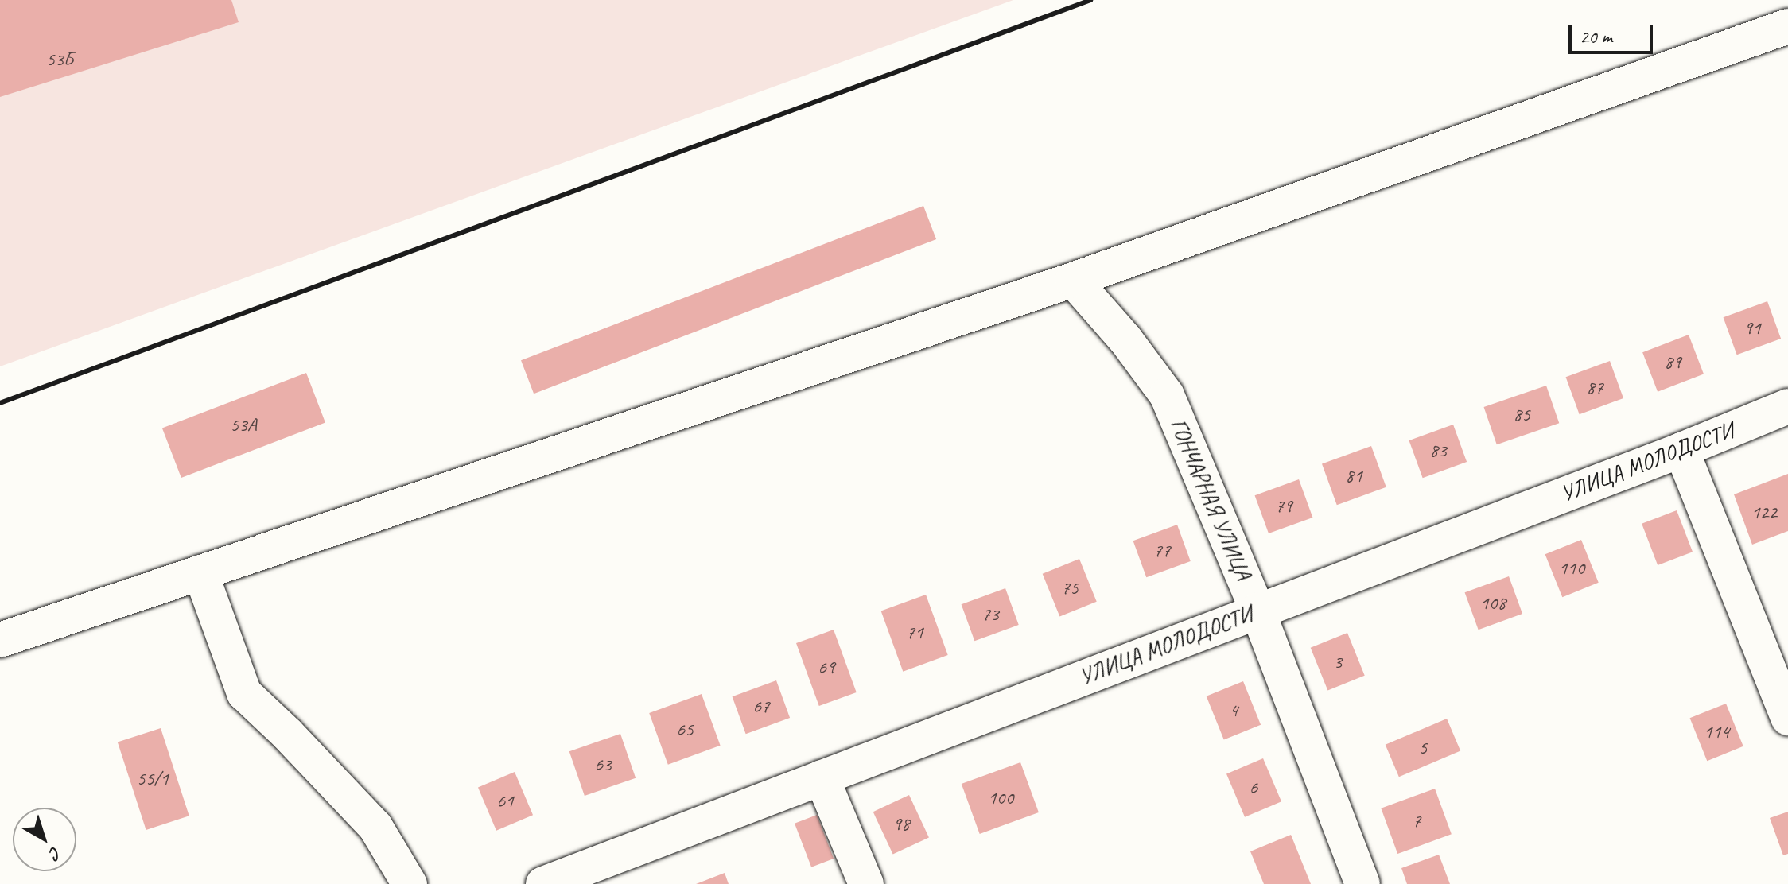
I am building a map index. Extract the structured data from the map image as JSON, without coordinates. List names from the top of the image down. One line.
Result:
{"streets":{"street":["УЛИЦА МОЛОДОСТИ","ГОНЧАРНАЯ УЛИЦА"]},"crossings":[["УЛИЦА МОЛОДОСТИ","ГОНЧАРНАЯ УЛИЦА"]],"house_numbers":["53Б","91","89","87","85","53А","83","81","79","122","77","110","75","108","73","71","3","69","67","4","65","114","5","63","55/1","6","100","61","7","98"],"scale_bar":"20 m","north":"bottom right"}
